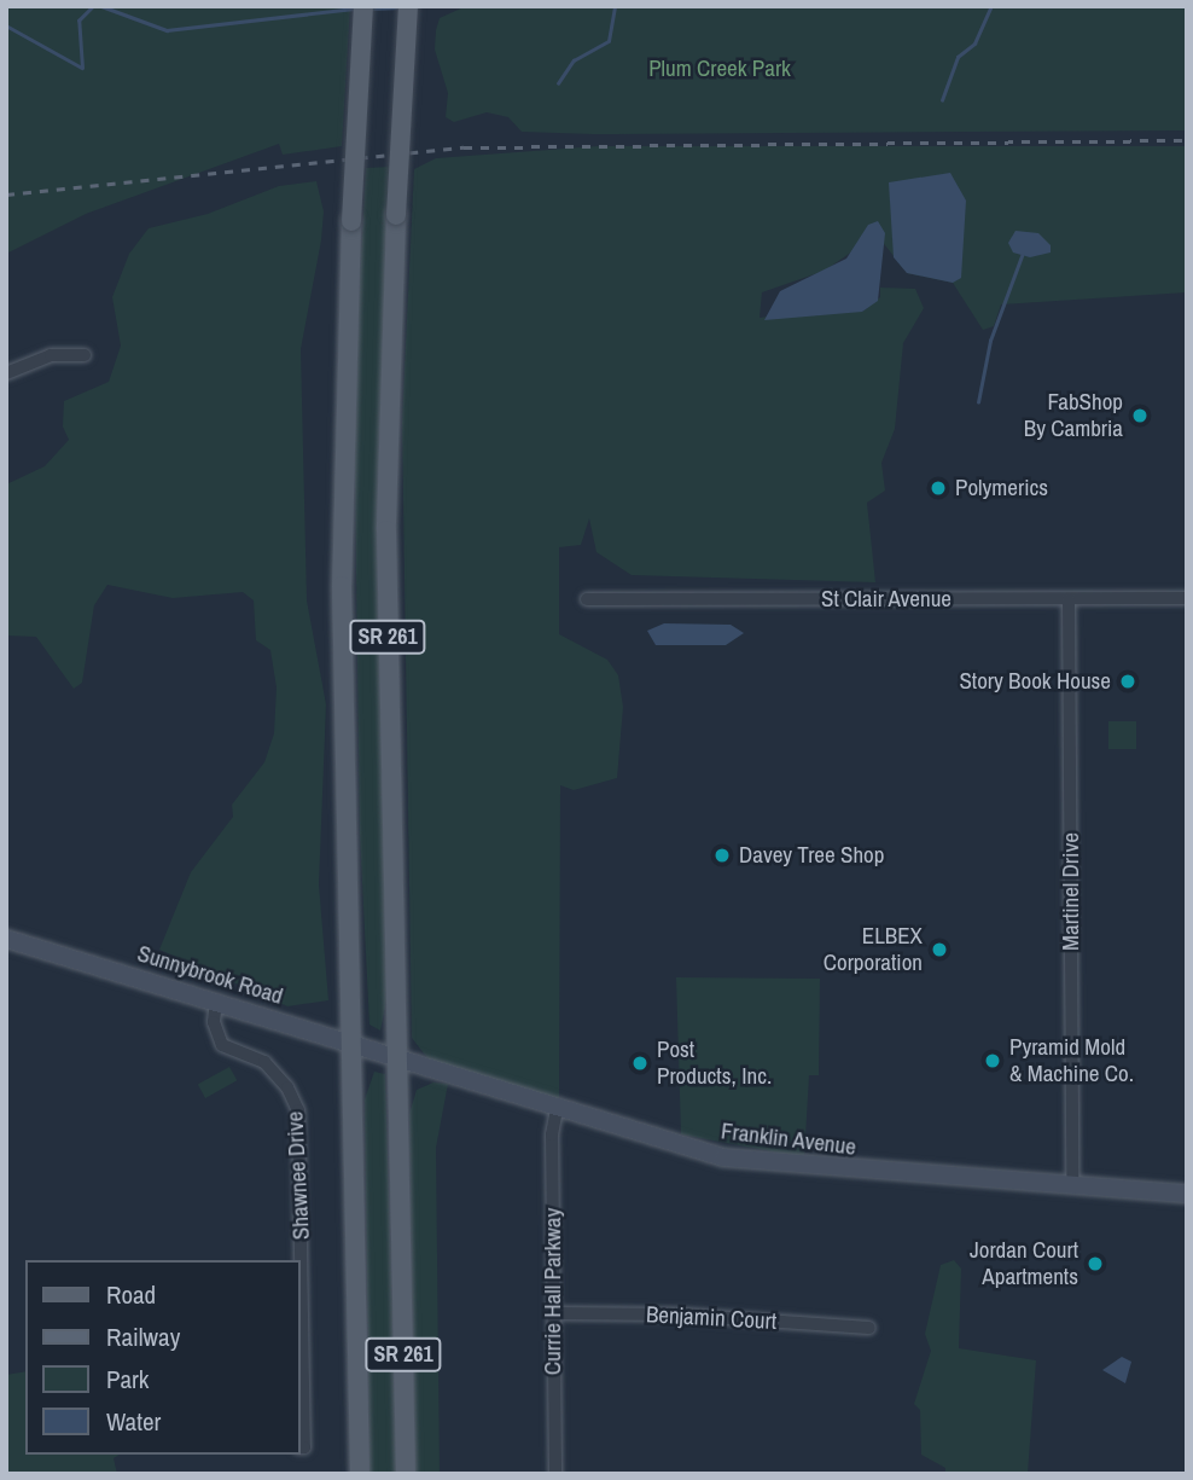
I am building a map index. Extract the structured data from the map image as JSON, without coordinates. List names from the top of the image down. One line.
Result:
{"streets":{"main road":["SR 261"],"street":["St Clair Avenue","Martinel Drive","Sunnybrook Road","Franklin Avenue","Shawnee Drive","Currie Hall Parkway","Benjamin Court"]},"crossings":[["St Clair Avenue","Martinel Drive"],["SR 261","Sunnybrook Road"],["SR 261","Franklin Avenue"],["Martinel Drive","Franklin Avenue"],["Sunnybrook Road","Franklin Avenue"],["Sunnybrook Road","Shawnee Drive"],["Franklin Avenue","Currie Hall Parkway"],["Currie Hall Parkway","Benjamin Court"]],"parks":["Plum Creek Park"],"places":["FabShop By Cambria","Polymerics","Story Book House","Davey Tree Shop","ELBEX Corporation","Pyramid Mold & Machine Co.","Post Products, Inc.","Jordan Court Apartments"],"legend":["Road","Railway","Park","Water"]}
